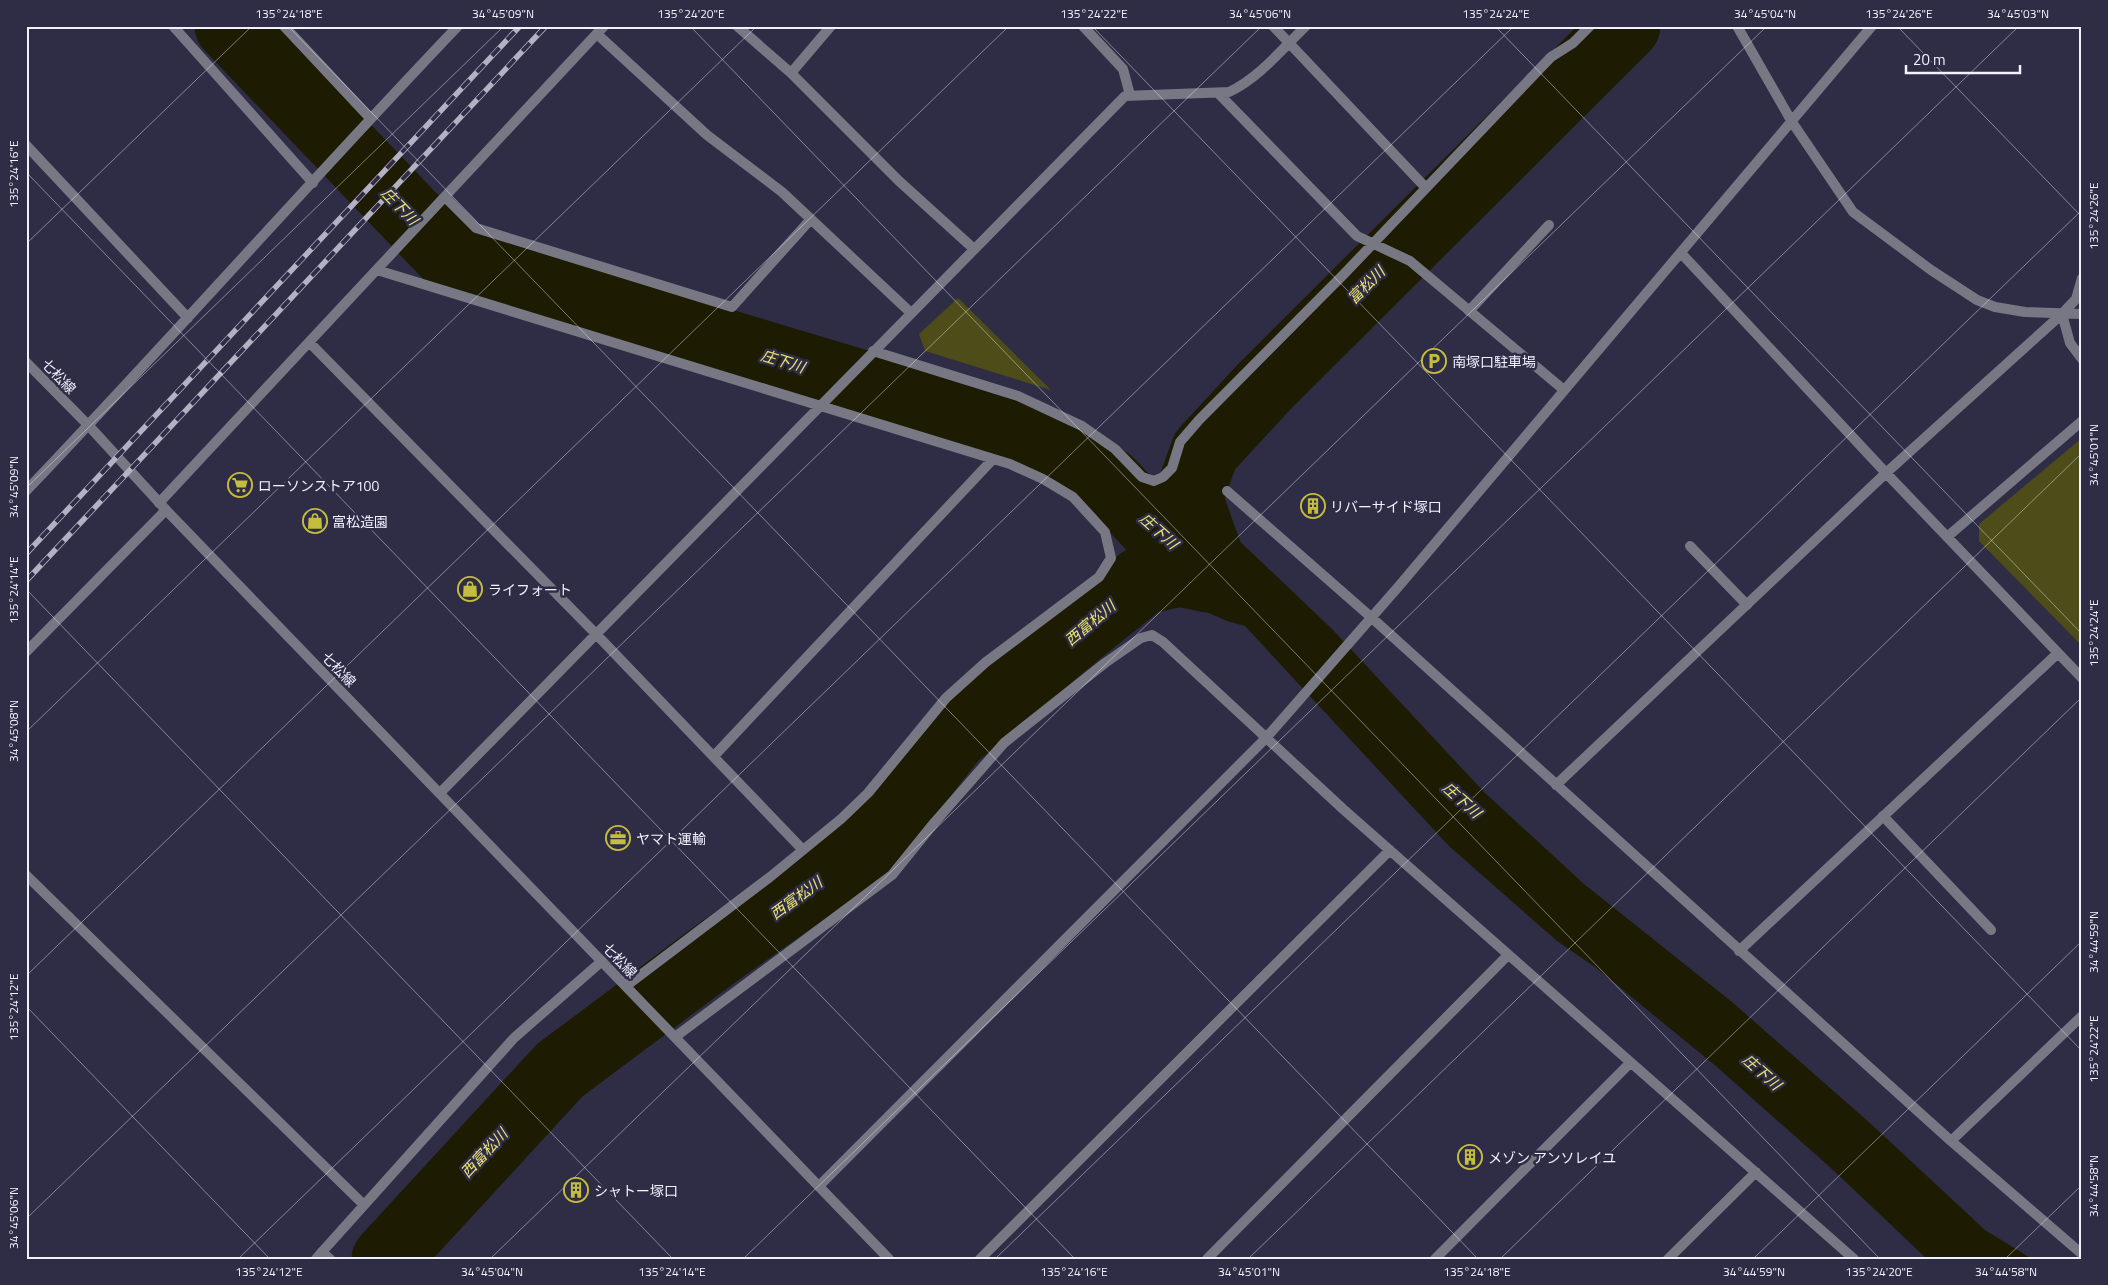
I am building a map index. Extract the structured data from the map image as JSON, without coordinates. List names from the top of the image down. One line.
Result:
{"streets":{"street":["七松線"]},"water":["庄下川","富松川","西富松川"],"places":{"parking":["南塚口駐車場"],"supermarket":["ローソンストア100"],"building":["リバーサイド塚口","メゾン アンソレイユ","シャトー塚口"],"shop":["富松造園","ライフォート"],"office":["ヤマト運輸"]},"scale_bar":"20 m","coordinates":["135°24'18\"E","34°45'09\"N","135°24'20\"E","135°24'22\"E","34°45'06\"N","135°24'24\"E","34°45'04\"N","135°24'26\"E","34°45'03\"N","135°24'16\"E","34°45'01\"N","135°24'14\"E","34°45'08\"N","34°44'59\"N","135°24'12\"E","34°44'58\"N"]}
